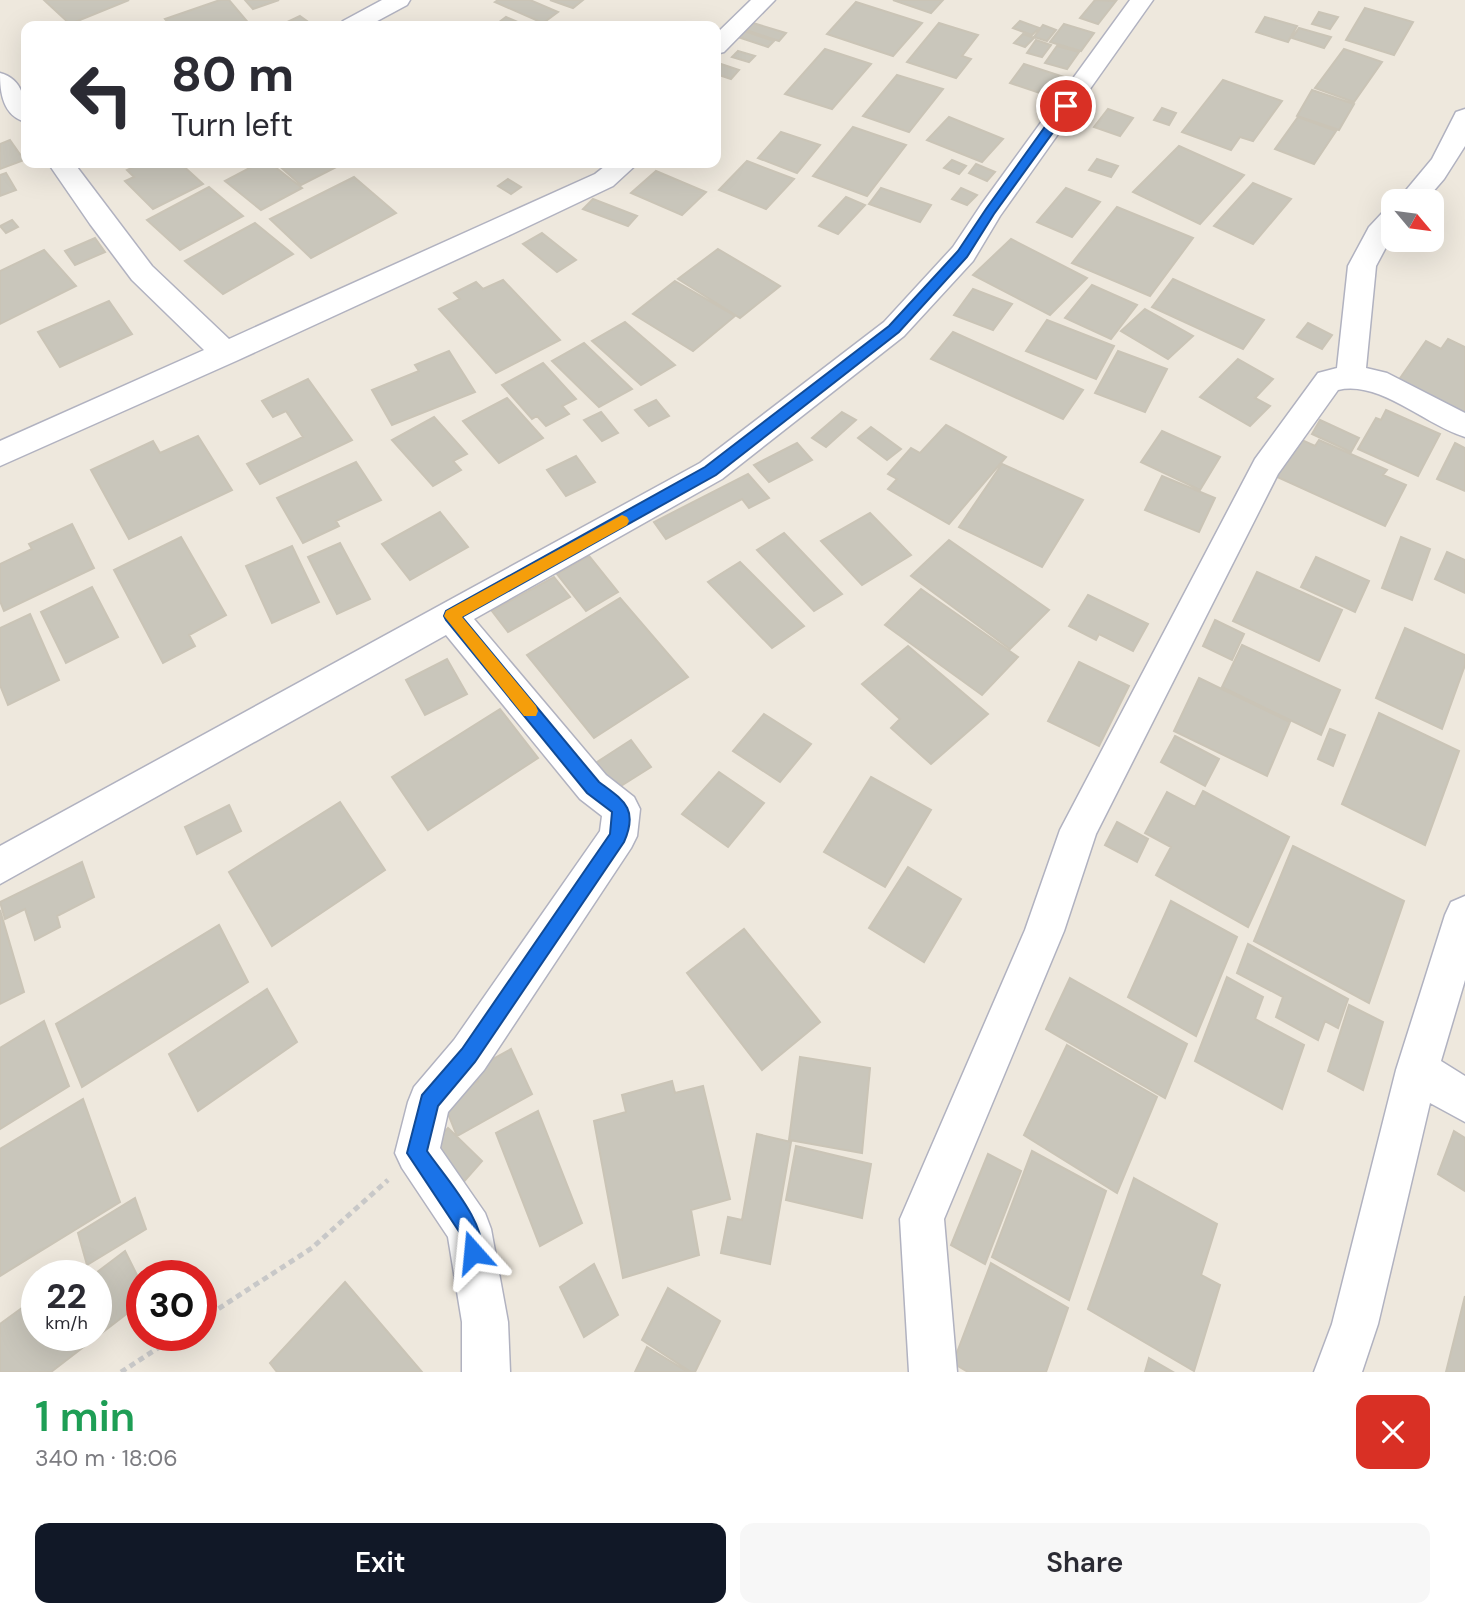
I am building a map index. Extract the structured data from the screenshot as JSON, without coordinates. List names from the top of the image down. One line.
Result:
{"north":"bottom right","page":{"turn":["80 m","Turn left"],"speed":"22 km/h","limit":"30","heading":["1 min","340 m · 18:06"],"buttons":["Exit","Share"]}}
